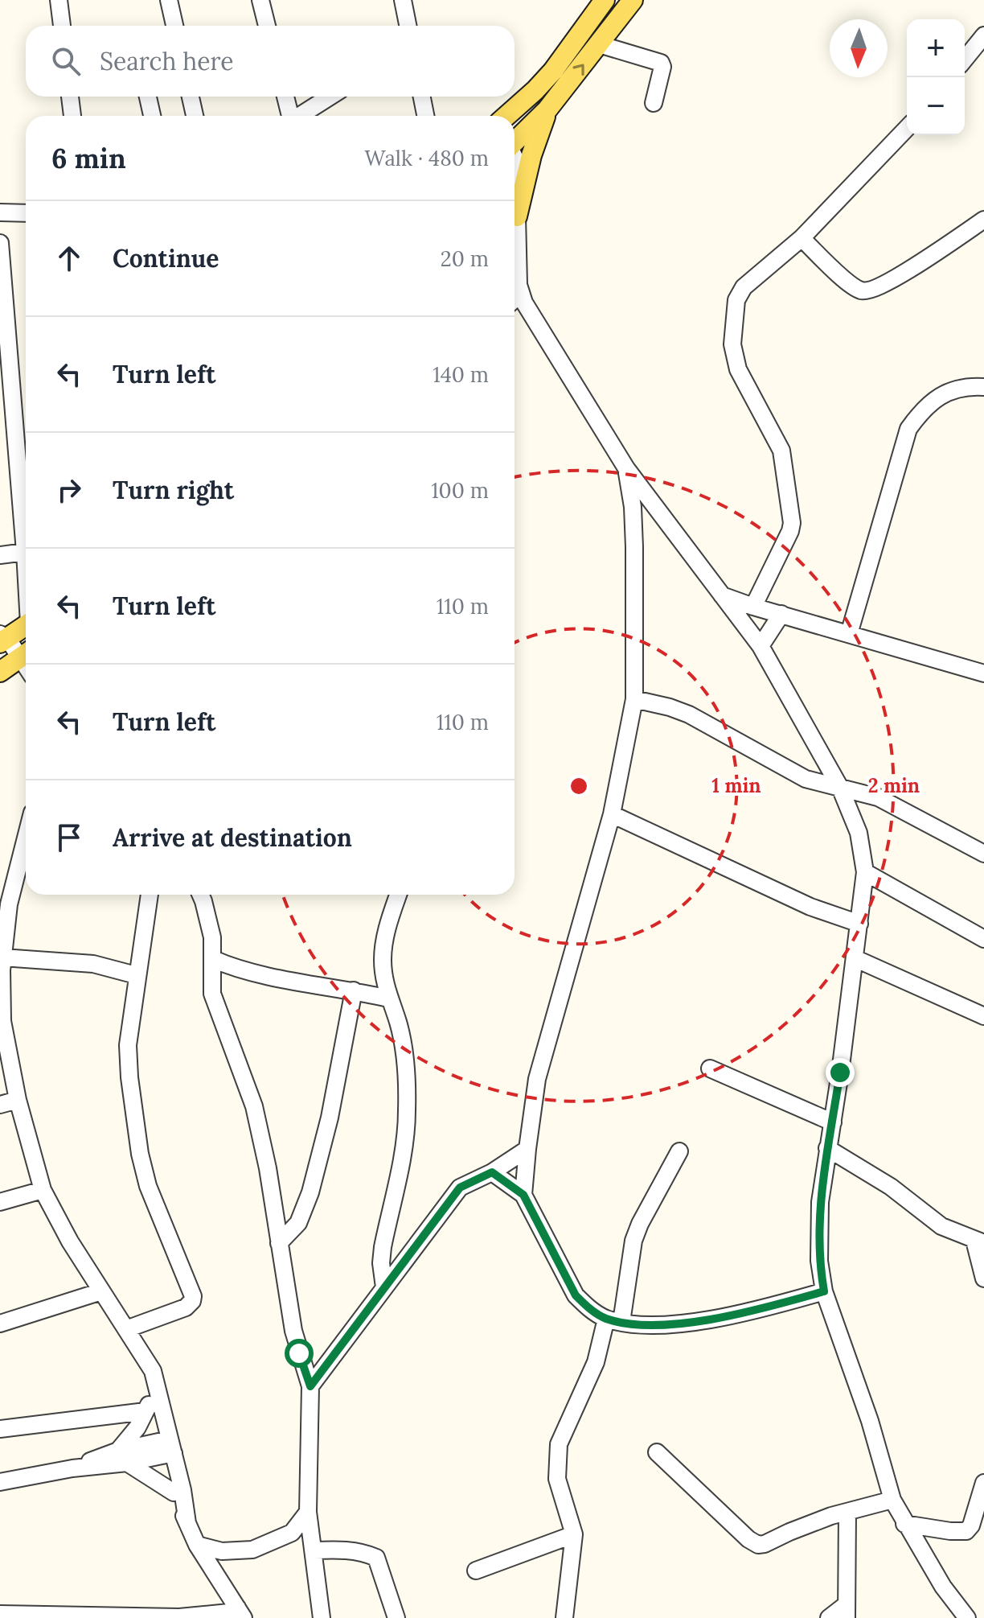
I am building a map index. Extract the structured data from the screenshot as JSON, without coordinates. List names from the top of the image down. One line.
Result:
{"north":"bottom","page":{"map_buttons":["+","−"],"search":"Search here","heading":["6 min","Walk · 480 m"],"list":[["Continue","20 m"],["Turn left","140 m"],["Turn right","100 m"],["Turn left","110 m"],["Turn left","110 m"],"Arrive at destination"]},"rings":["1 min","2 min"]}
